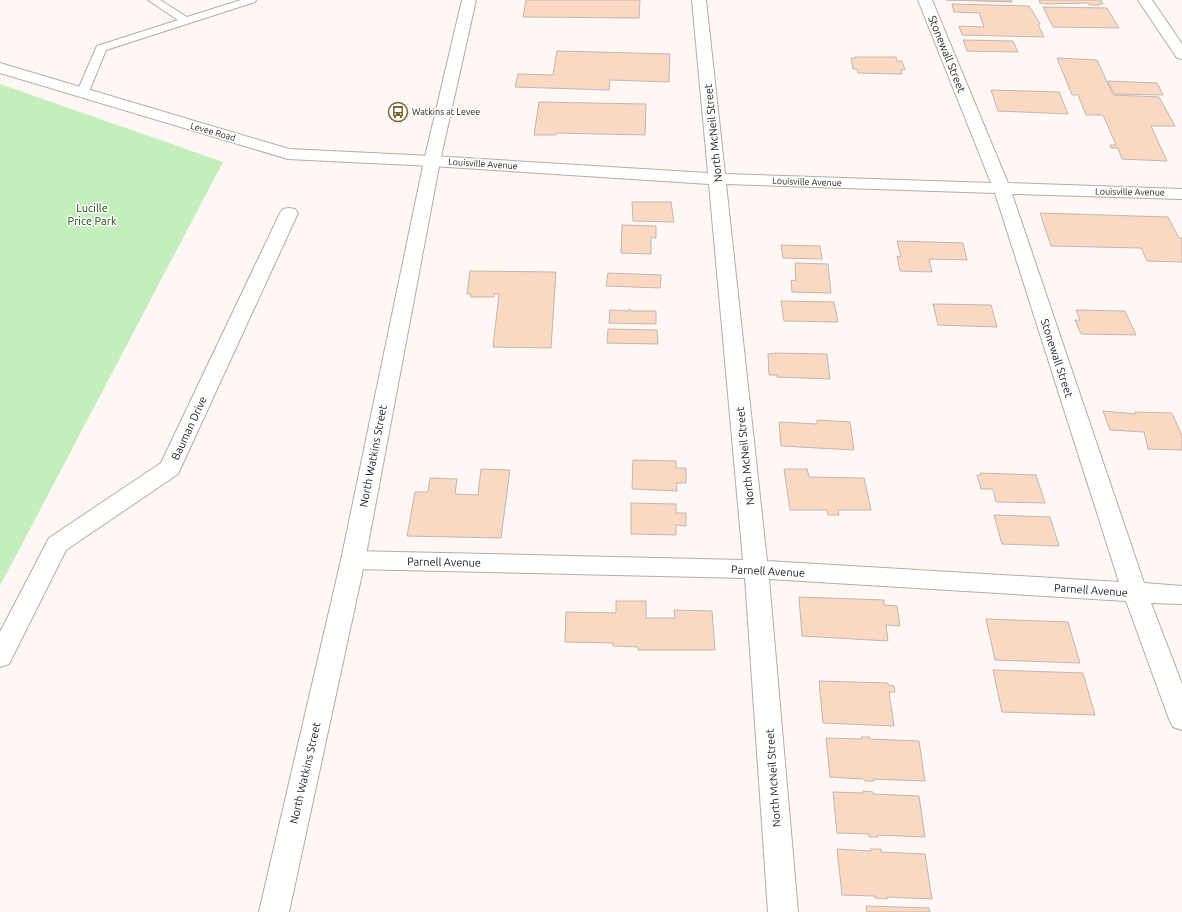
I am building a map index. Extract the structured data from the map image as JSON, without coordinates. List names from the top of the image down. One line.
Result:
{"streets":{"street":["Stonewall Street","Levee Road","North McNeil Street","Louisville Avenue","Bauman Drive","North Watkins Street","Parnell Avenue"]},"crossings":[["Stonewall Street","Louisville Avenue"],["Stonewall Street","Parnell Avenue"],["Levee Road","Louisville Avenue"],["Levee Road","North Watkins Street"],["North McNeil Street","Louisville Avenue"],["North McNeil Street","Parnell Avenue"],["Louisville Avenue","North Watkins Street"],["North Watkins Street","Parnell Avenue"]],"parks":["Lucille Price Park"],"places":{"bus stop":["Watkins at Levee"]}}
